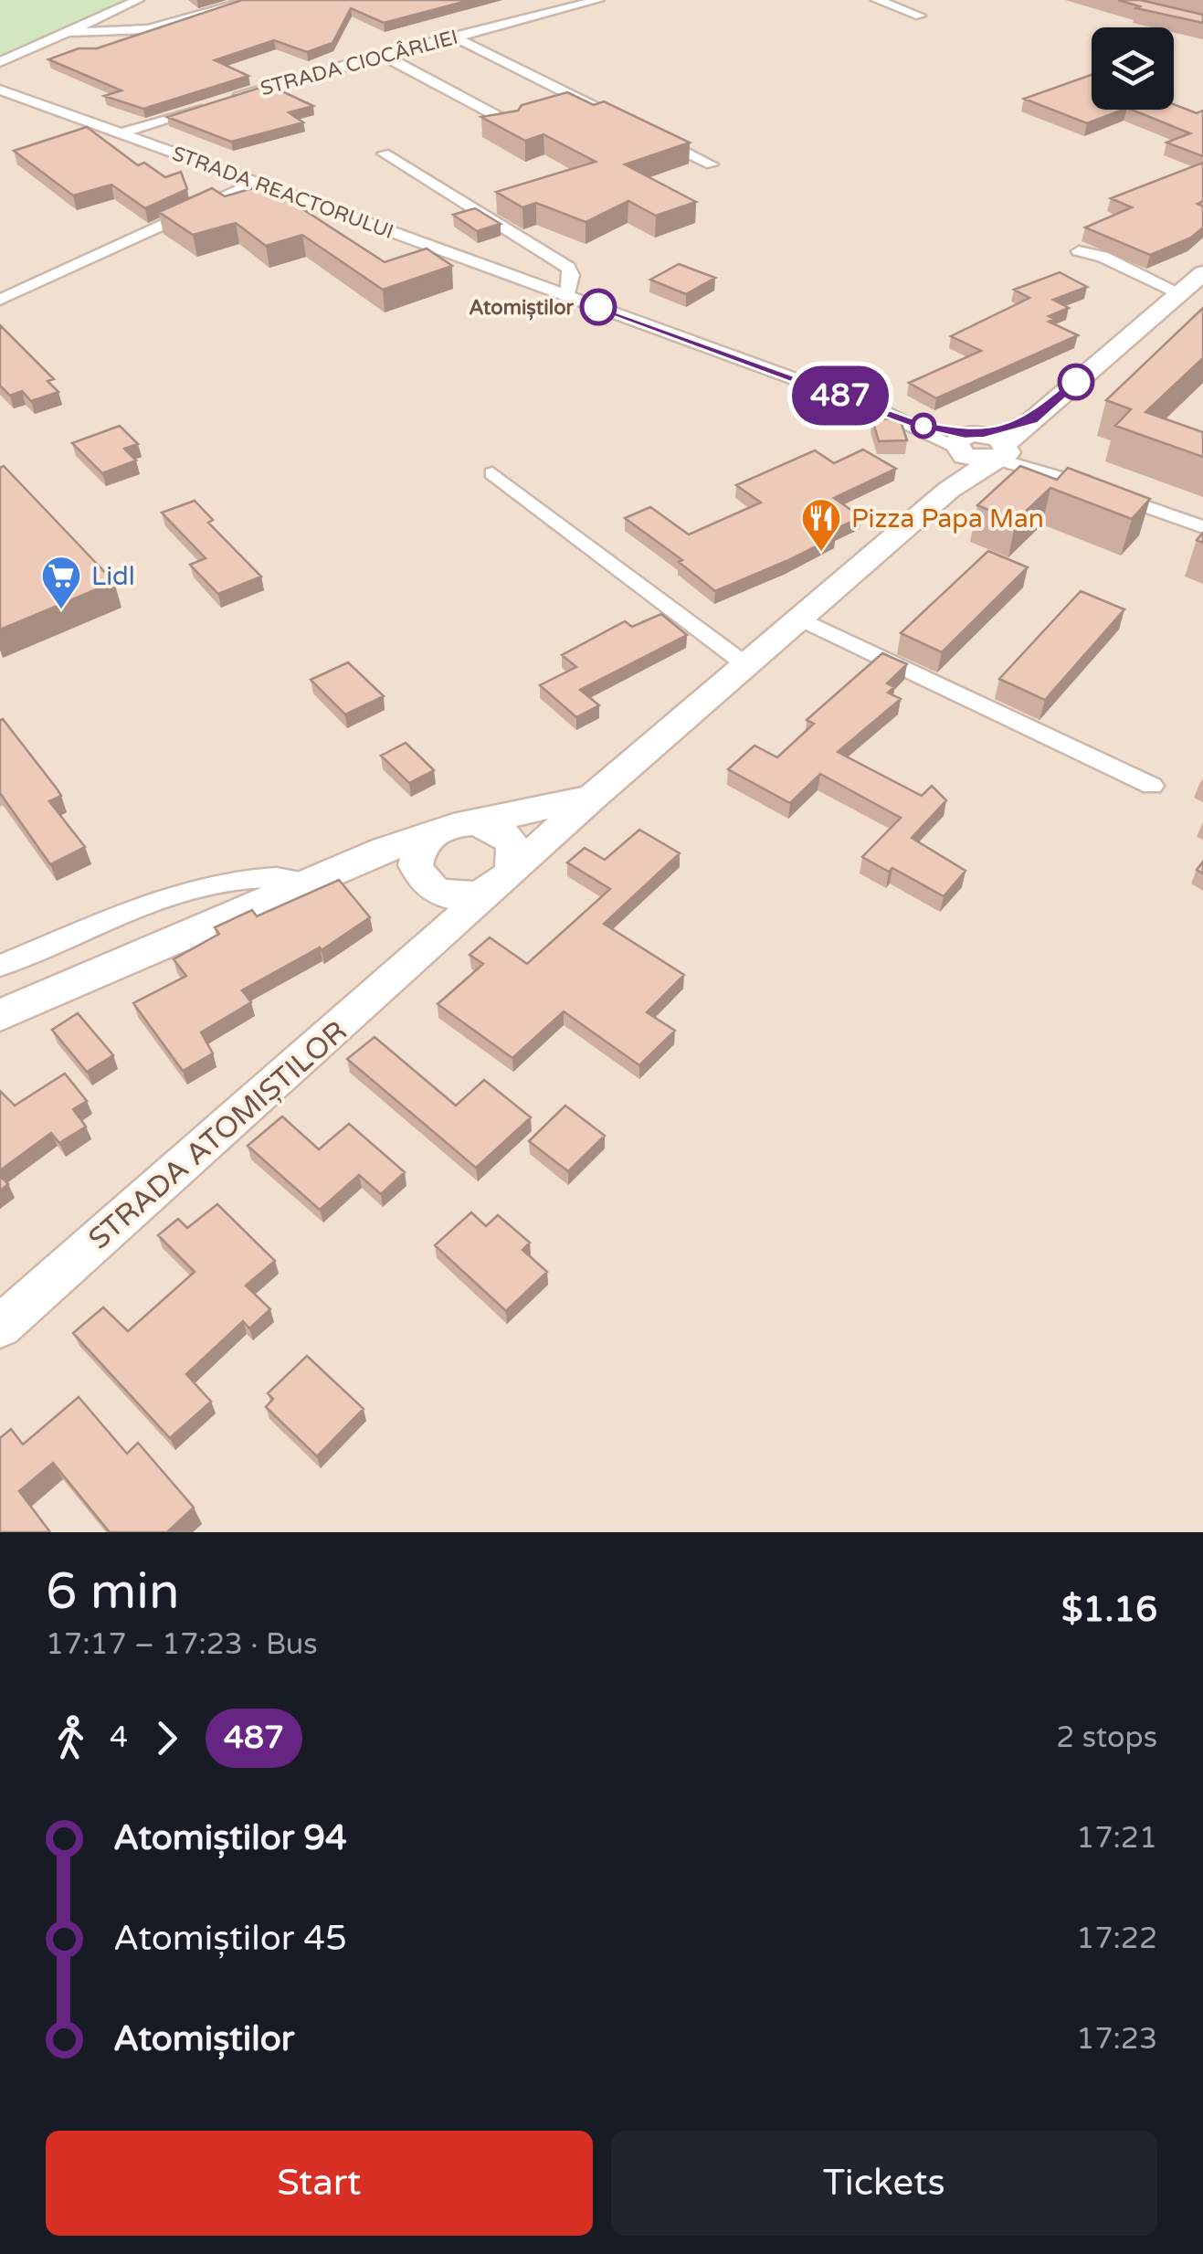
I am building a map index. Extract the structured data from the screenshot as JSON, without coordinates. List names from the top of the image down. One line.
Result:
{"streets":{"main road":["STRADA ATOMIȘTILOR"],"street":["STRADA CIOCÂRLIEI","STRADA REACTORULUI"]},"crossings":[["STRADA REACTORULUI","STRADA ATOMIȘTILOR"]],"places":{"other":["Atomiștilor"],"restaurant":["Pizza Papa Man"],"supermarket":["Lidl"]},"lines":["bus line 487"],"page":{"on_map":"487","heading":["6 min","17:17 – 17:23 · Bus","$1.16"],"legs":["4","487","2 stops"],"list":[{"name":"Atomiștilor 94","value":"17:21"},{"name":"Atomiștilor 45","value":"17:22"},{"name":"Atomiștilor","value":"17:23"}],"buttons":["Start","Tickets"]}}
